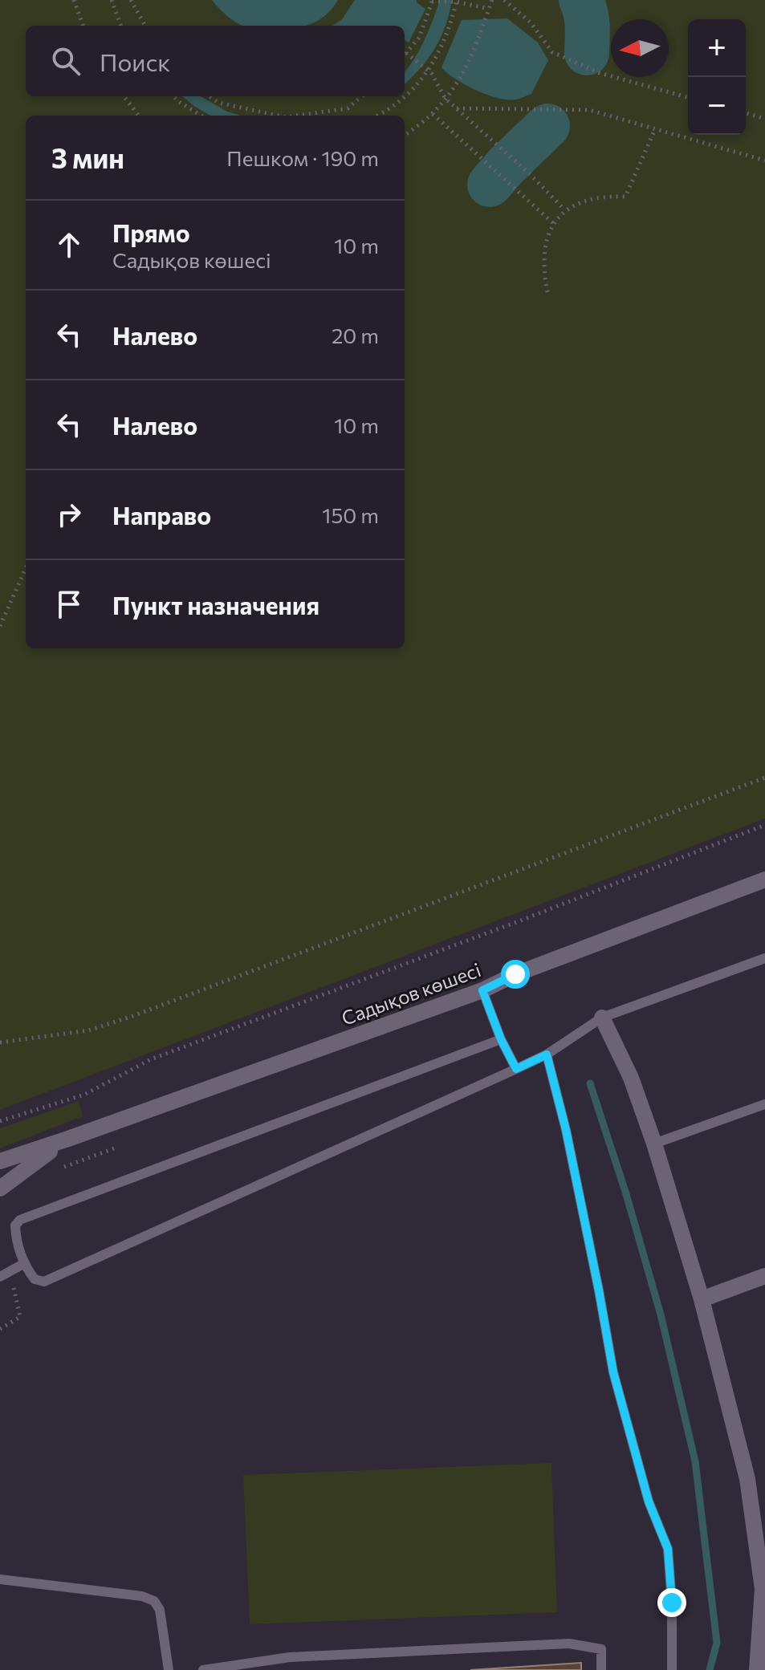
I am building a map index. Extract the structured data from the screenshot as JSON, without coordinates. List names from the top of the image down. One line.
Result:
{"streets":{"street":["Садықов көшесі"]},"north":"left","page":{"map_buttons":["+","−"],"search":"Поиск","heading":["3 мин","Пешком · 190 m"],"list":[["Прямо","Садықов көшесі","10 m"],["Налево","20 m"],["Налево","10 m"],["Направо","150 m"],"Пункт назначения"]}}
